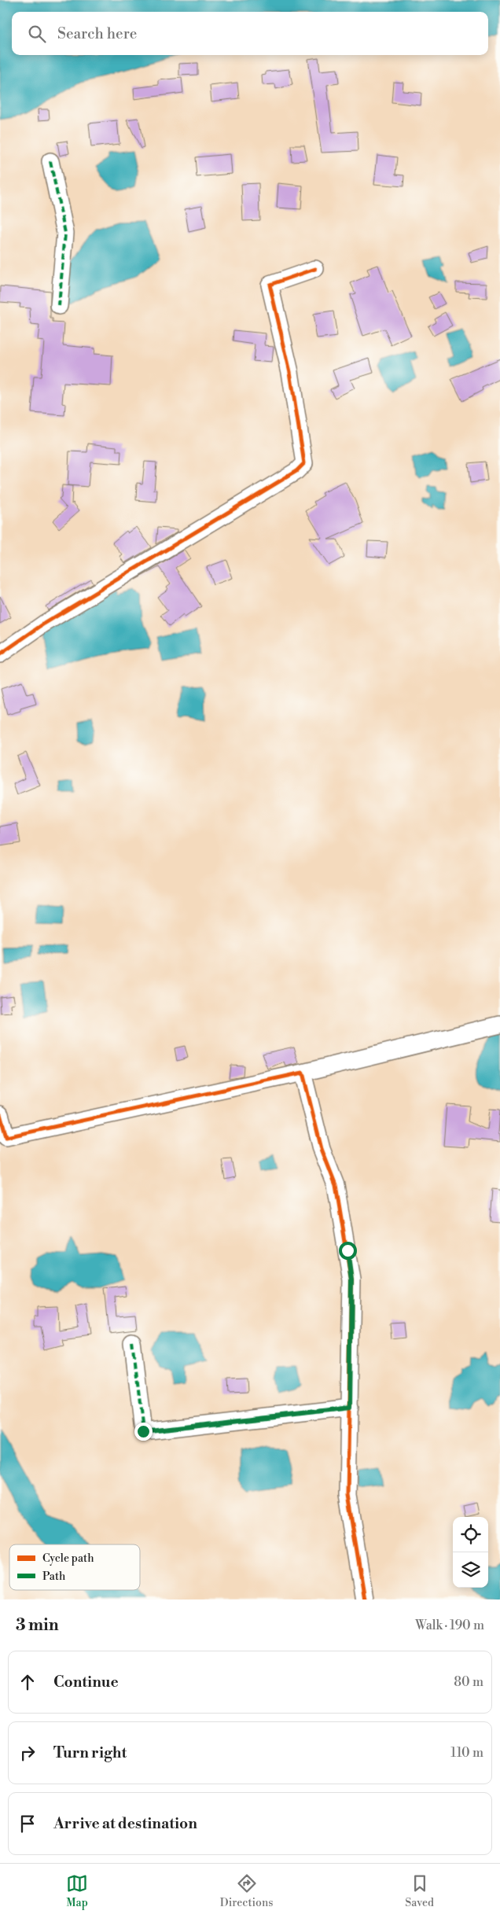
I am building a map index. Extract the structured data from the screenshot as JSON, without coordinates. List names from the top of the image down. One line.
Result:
{"legend":["Cycle path","Path"],"page":{"search":"Search here","heading":["3 min","Walk · 190 m"],"list":[["Continue","80 m"],["Turn right","110 m"],"Arrive at destination"],"nav":["Map","Directions","Saved"]}}
